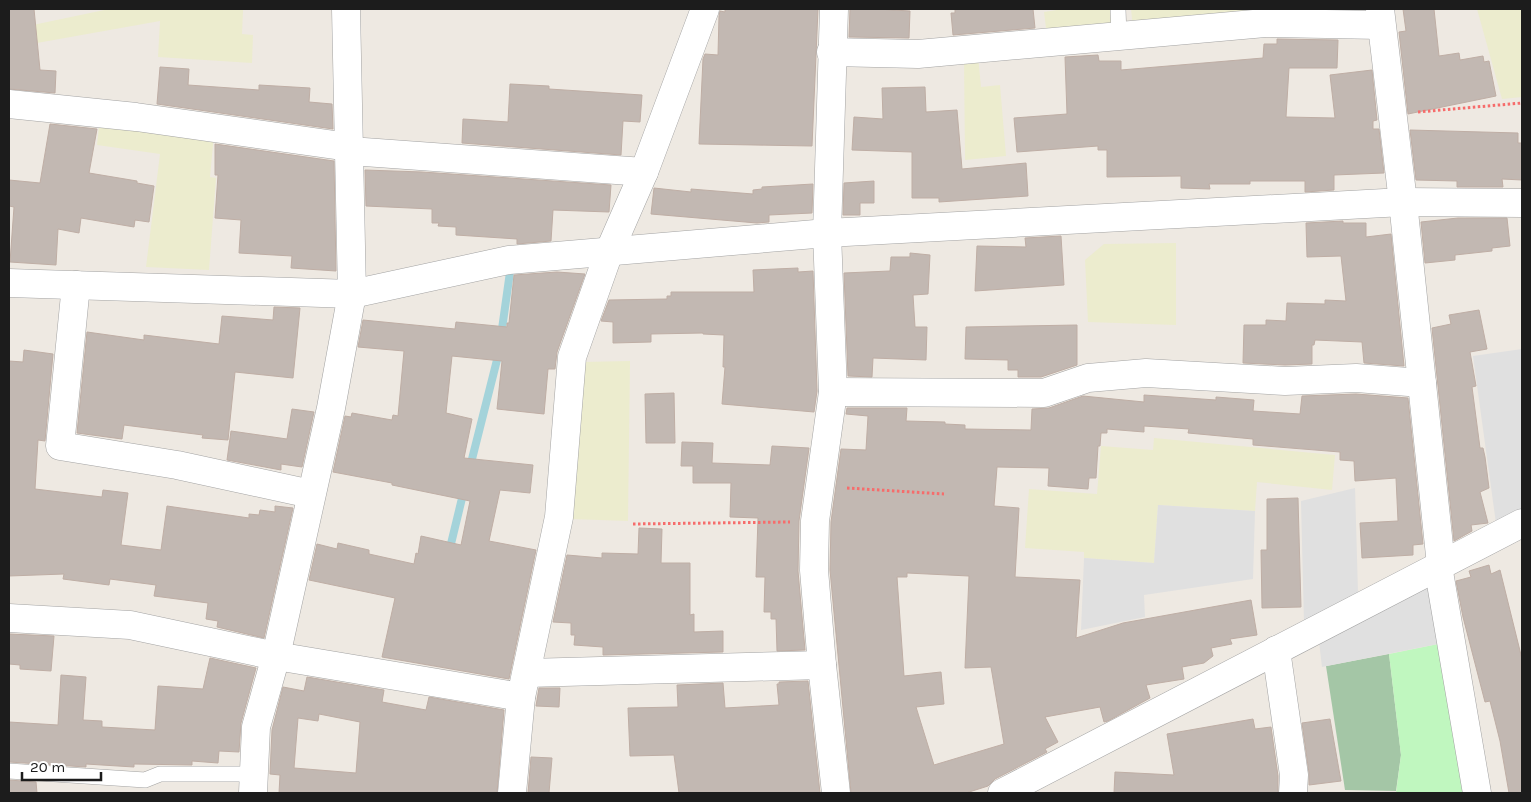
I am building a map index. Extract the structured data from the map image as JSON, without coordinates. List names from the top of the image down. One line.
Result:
{"scale_bar":"20 m"}
